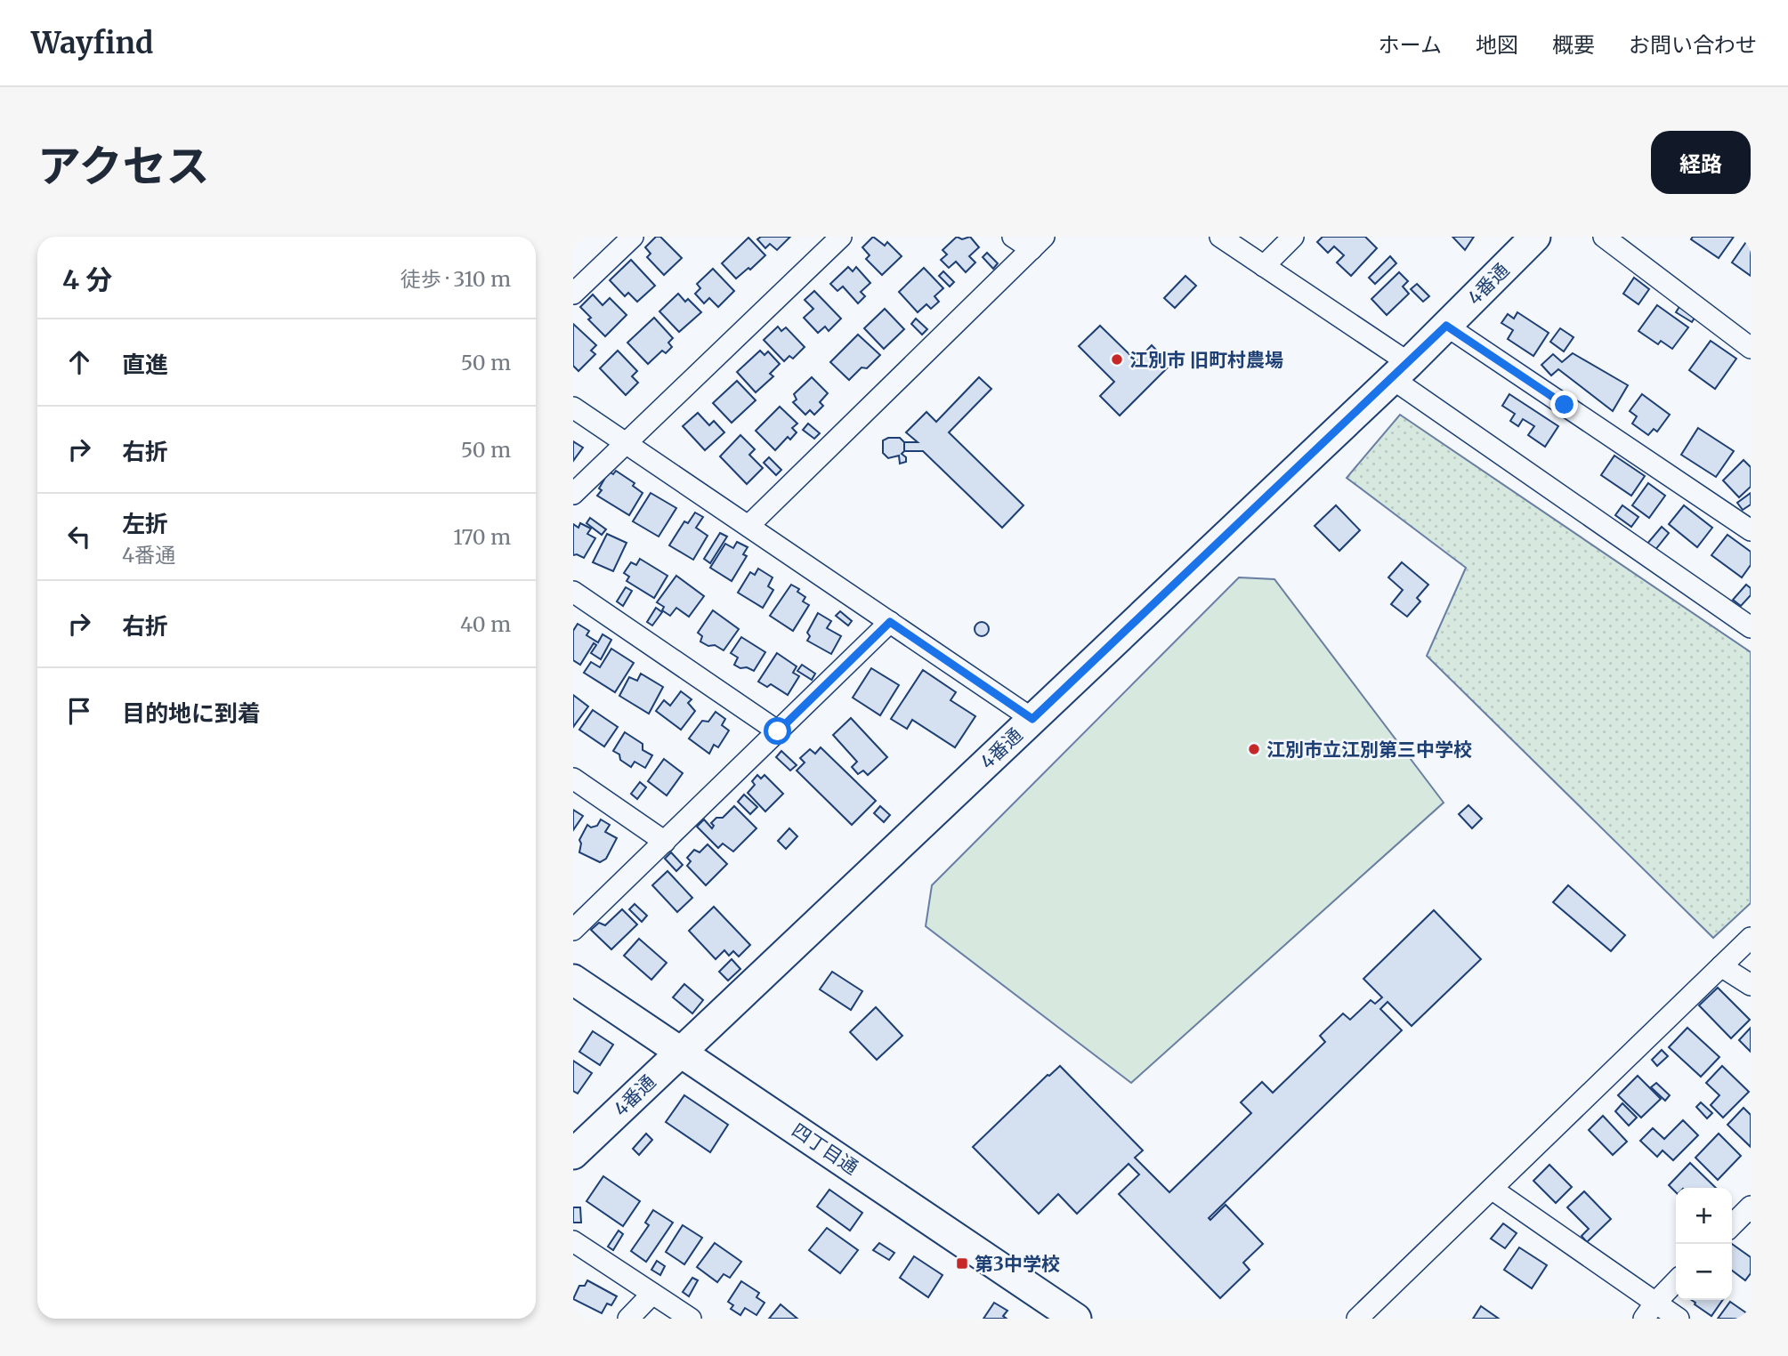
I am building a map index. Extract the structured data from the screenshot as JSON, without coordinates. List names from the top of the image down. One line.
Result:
{"streets":{"street":["4番通","四丁目通"]},"crossings":[["4番通","四丁目通"]],"places":{"other":["江別市 旧町村農場","江別市立江別第三中学校"],"transit":["第3中学校"]},"page":{"header":"Wayfind","nav":["ホーム","地図","概要","お問い合わせ"],"title":"アクセス","buttons":"経路","heading":["4 分","徒歩 · 310 m"],"list":[["直進","50 m"],["右折","50 m"],["左折","4番通","170 m"],["右折","40 m"],"目的地に到着"],"map_buttons":["+","−"]}}
